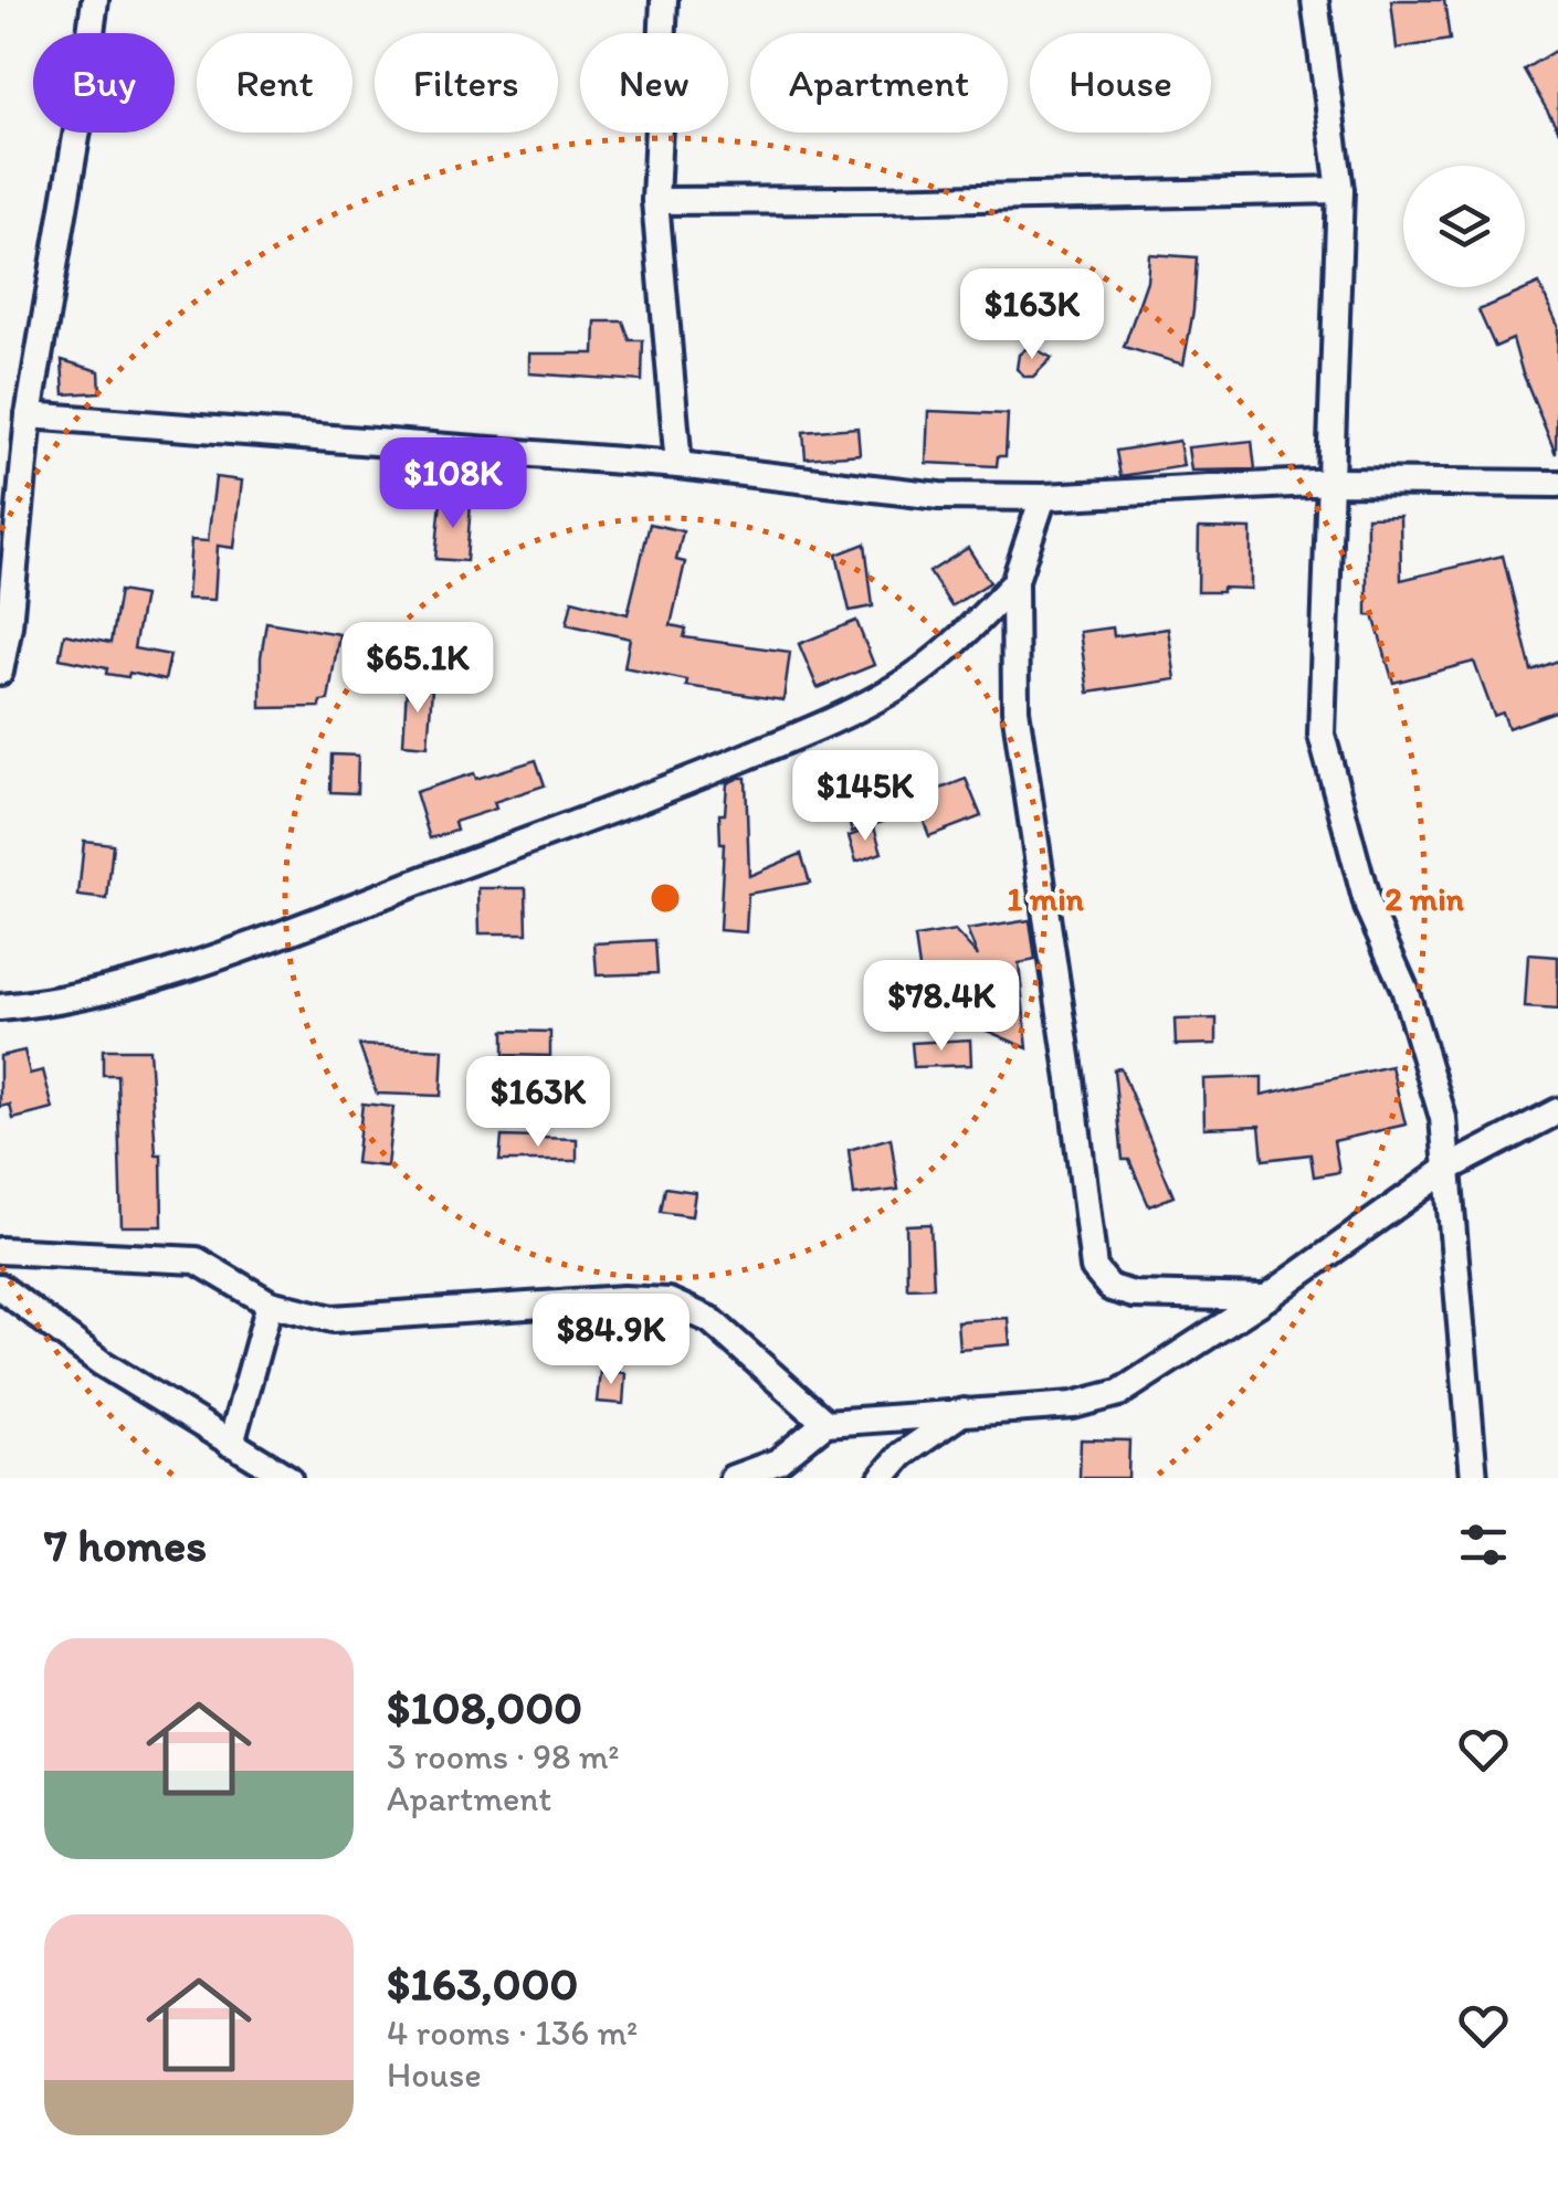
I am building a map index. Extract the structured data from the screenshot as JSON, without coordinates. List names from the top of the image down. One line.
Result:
{"page":{"chip":["Buy","Rent","Filters","New","Apartment","House"],"price":["$163K","$108K","$65.1K","$145K","$78.4K","$163K","$84.9K"],"heading":"7 homes","list":[{"name":"$108,000","note":"3 rooms · 98 m² · Apartment"},{"name":"$163,000","note":"4 rooms · 136 m² · House"}]},"rings":["1 min","2 min"]}
